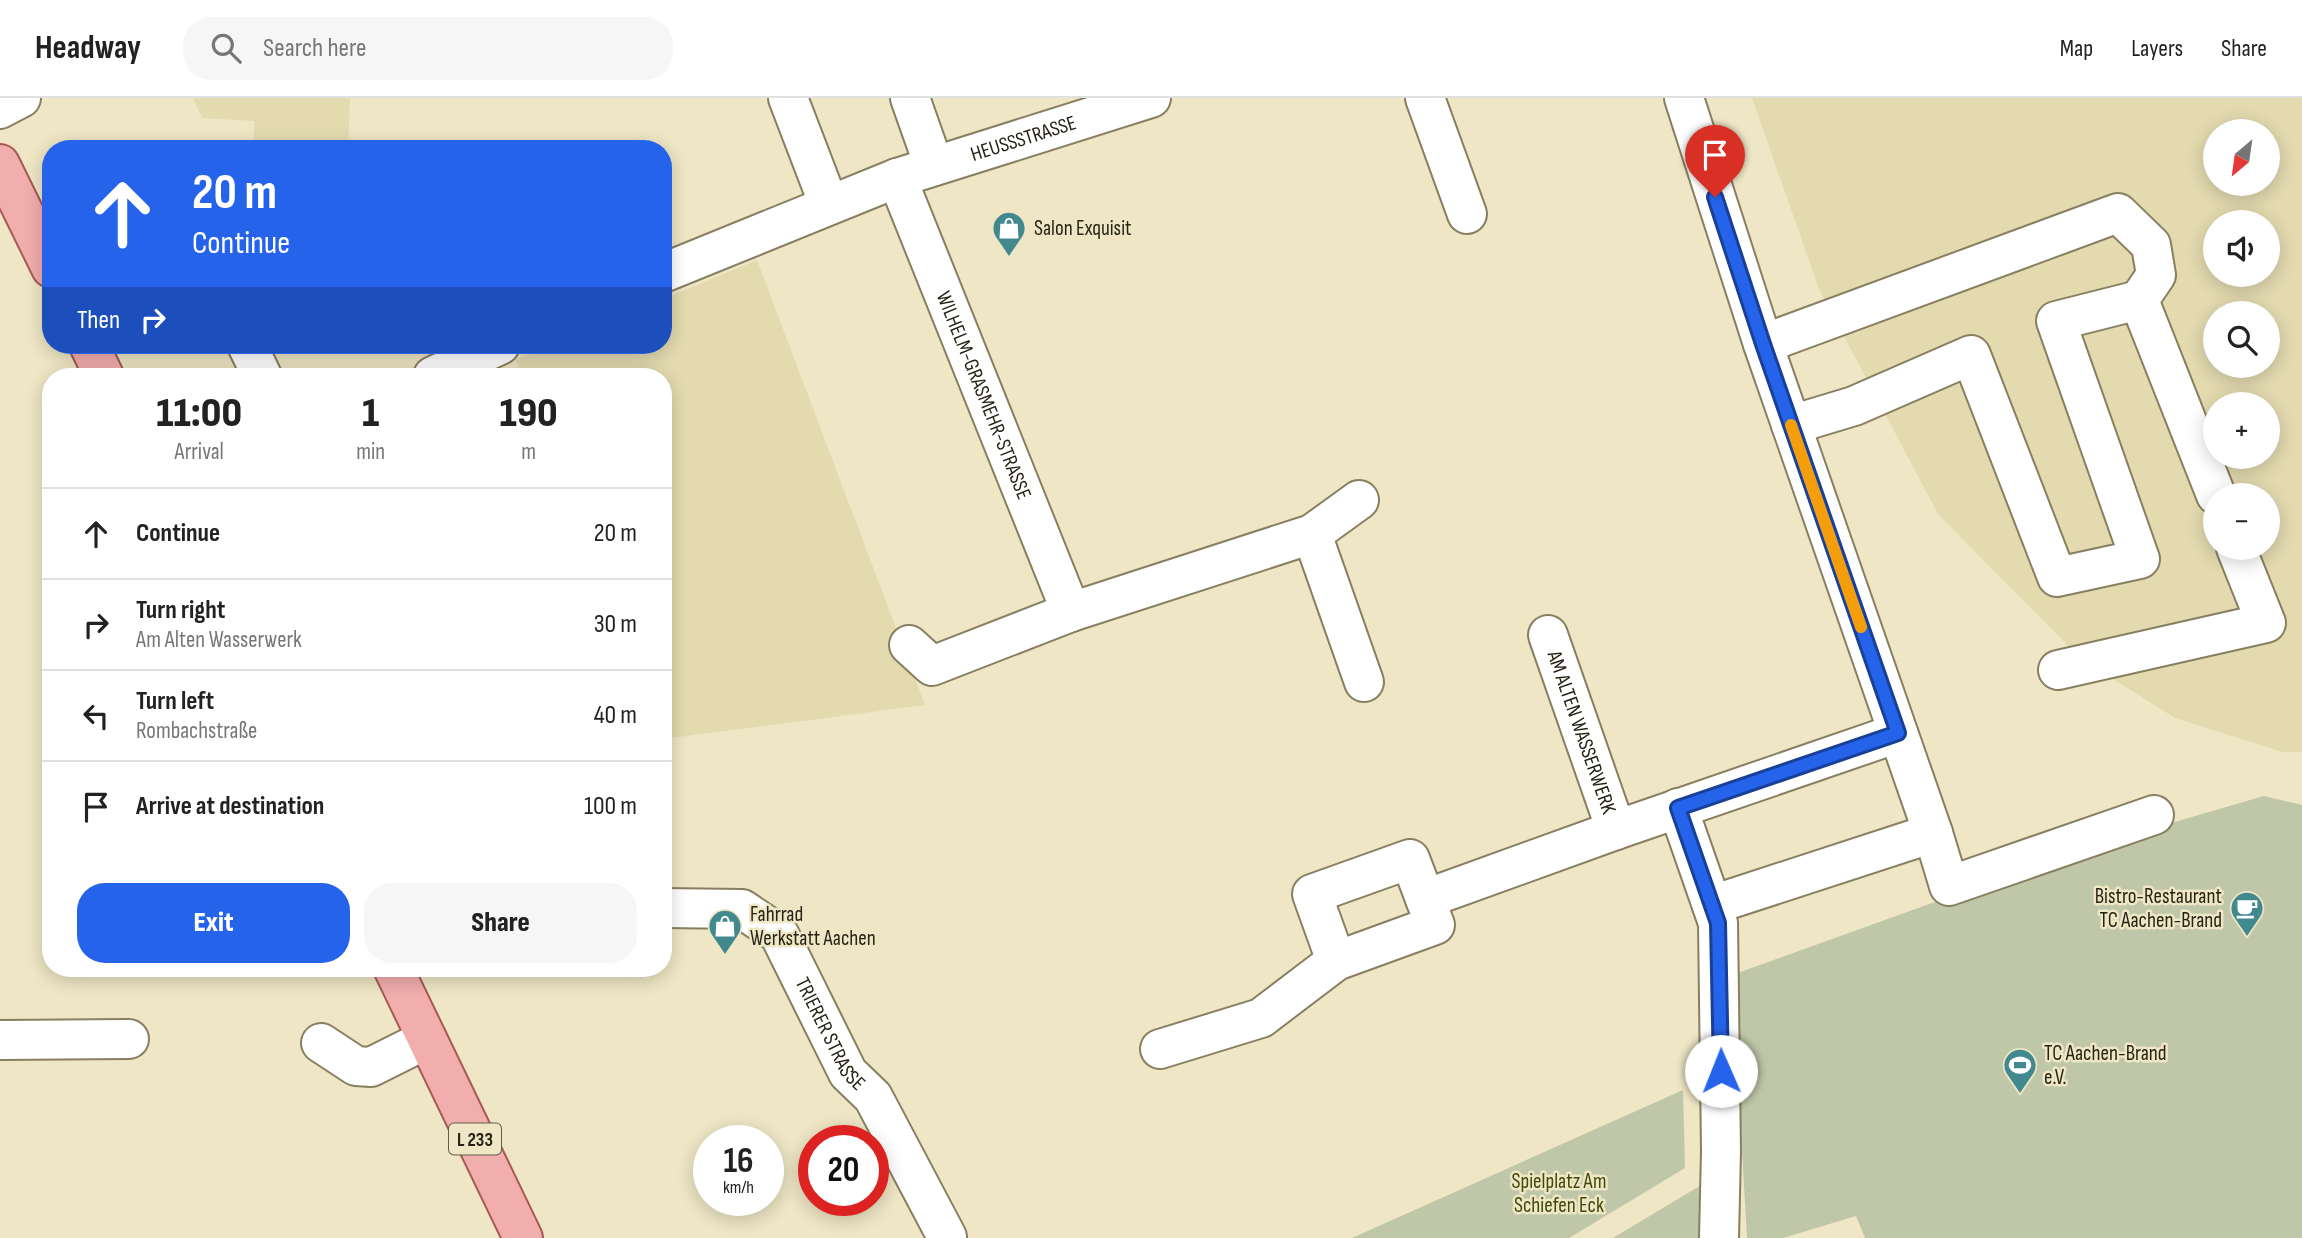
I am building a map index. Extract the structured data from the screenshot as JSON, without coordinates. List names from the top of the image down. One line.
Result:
{"streets":{"main road":["L 233"],"street":["HEUSSSTRASSE","WILHELM-GRASMEHR-STRASSE","AM ALTEN WASSERWERK","TRIERER STRASSE"]},"crossings":[["HEUSSSTRASSE","WILHELM-GRASMEHR-STRASSE"]],"parks":["Spielplatz Am Schiefen Eck"],"places":{"shop":["Salon Exquisit","Fahrrad Werkstatt Aachen"],"cafe":["Bistro-Restaurant TC Aachen-Brand"],"sports":["TC Aachen-Brand e.V."]},"north":"bottom left","page":{"header":"Headway","search":"Search here","nav":["Map","Layers","Share"],"map_buttons":["+","−"],"turn":["20 m","Continue"],"then":"Then","eta":["11:00","Arrival","1","min","190","m"],"list":[{"name":"Continue","value":"20 m"},{"name":"Turn right","note":"Am Alten Wasserwerk","value":"30 m"},{"name":"Turn left","note":"Rombachstraße","value":"40 m"},{"name":"Arrive at destination","value":"100 m"}],"buttons":["Exit","Share"],"speed":"16 km/h","limit":"20"}}
